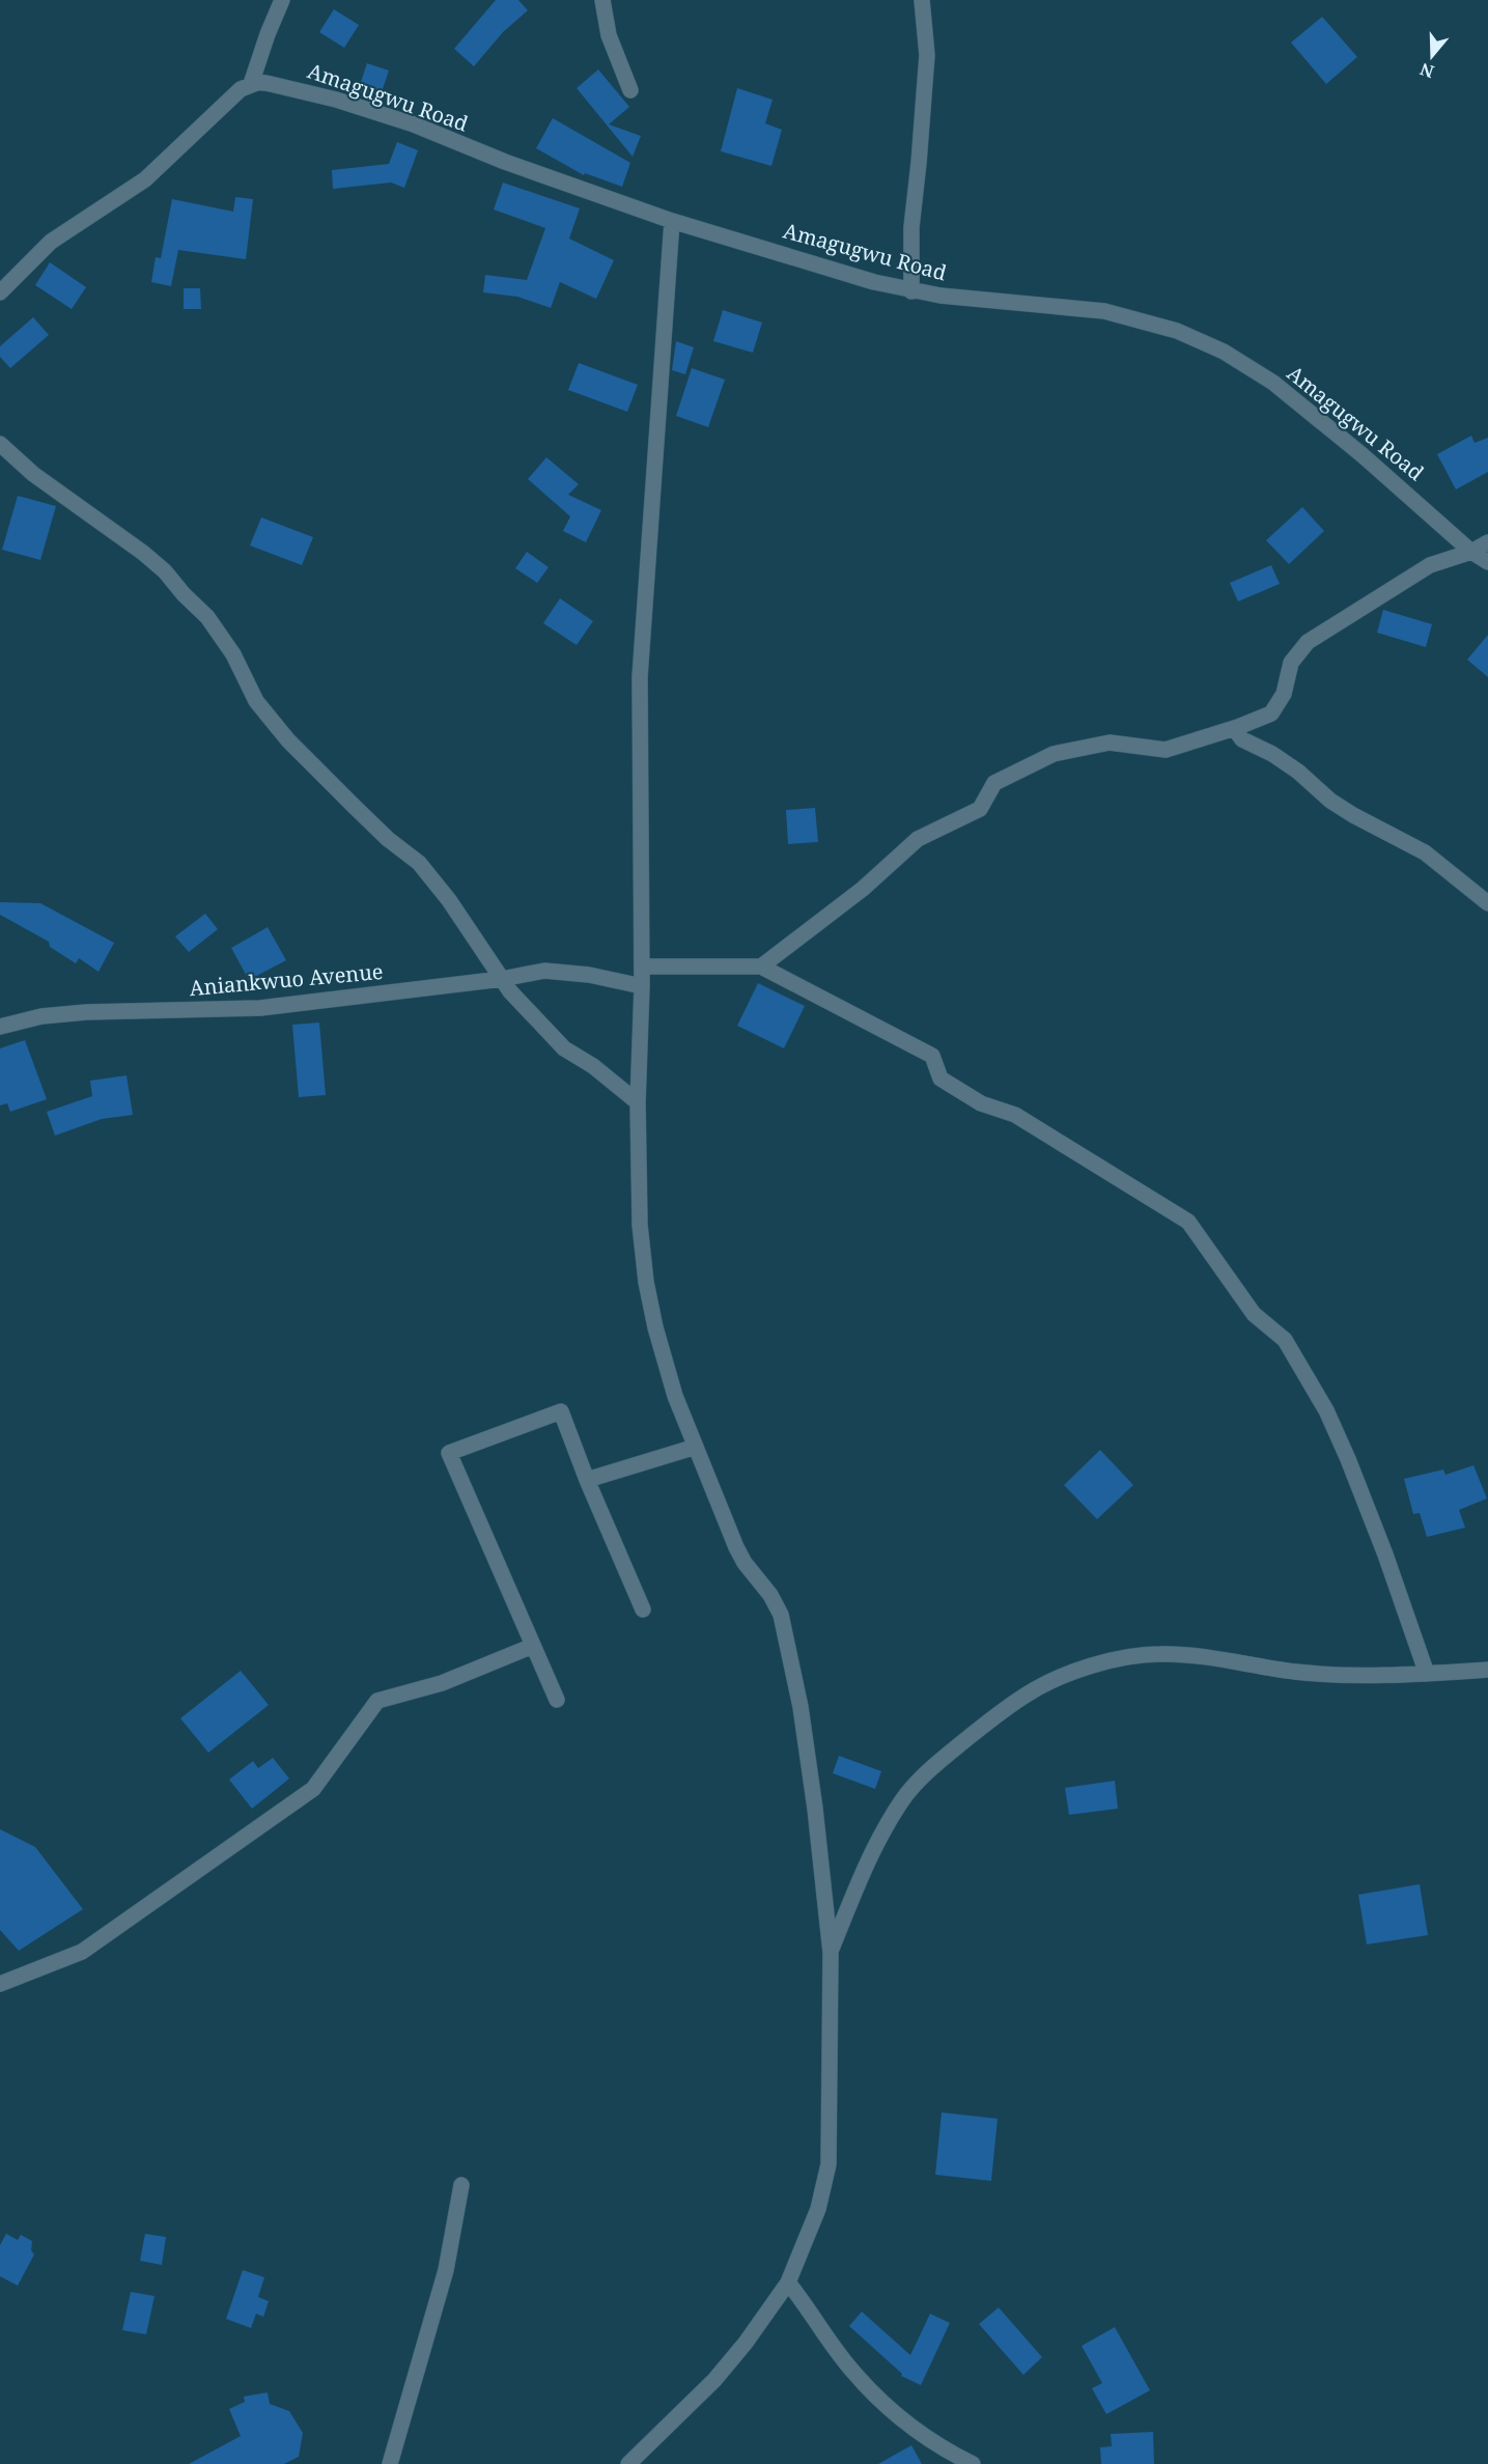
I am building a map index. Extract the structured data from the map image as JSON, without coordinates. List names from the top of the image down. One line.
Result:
{"streets":{"street":["Amagugwu Road","Aniankwuo Avenue"]},"north":"bottom"}
